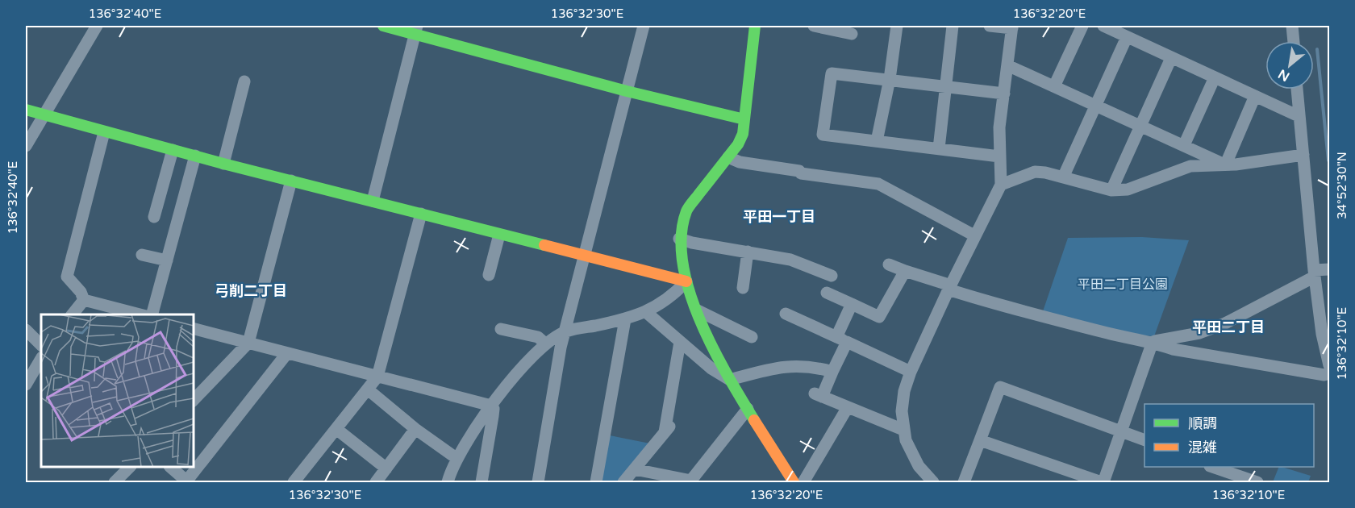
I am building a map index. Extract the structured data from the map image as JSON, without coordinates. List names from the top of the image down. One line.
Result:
{"districts":["平田一丁目","弓削二丁目","平田二丁目"],"parks":["平田二丁目公園"],"legend":["順調","混雑"],"north":"bottom left","coordinates":["136°32'40\"E","136°32'30\"E","136°32'20\"E","34°52'30\"N","136°32'10\"E"]}
